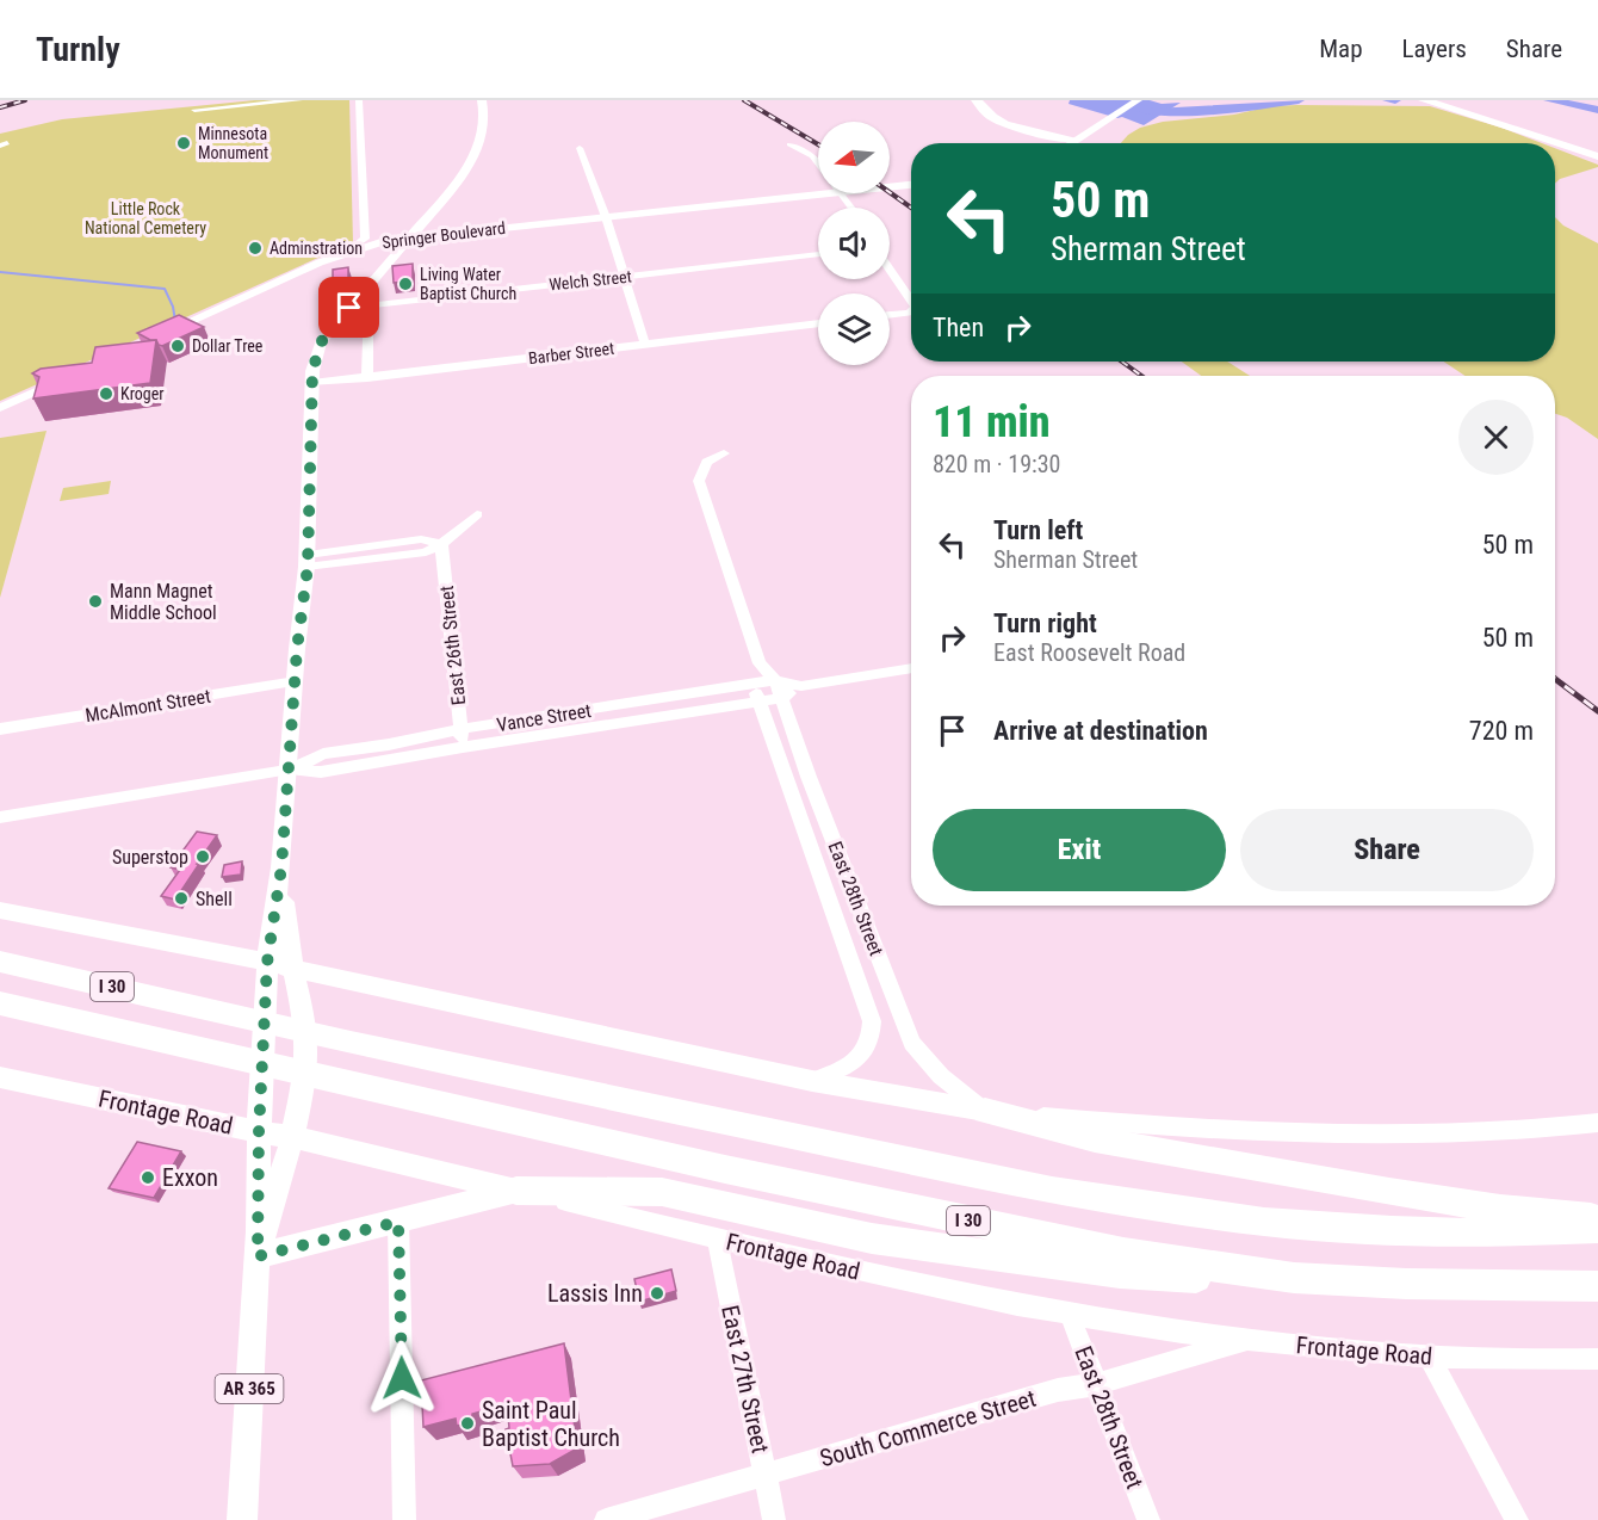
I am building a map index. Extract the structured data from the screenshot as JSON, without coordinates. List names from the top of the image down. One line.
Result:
{"streets":{"highway":["I 30"],"main road":["Springer Boulevard","Frontage Road","AR 365"],"street":["Welch Street","Barber Street","East 26th Street","McAlmont Street","Vance Street","East 28th Street","East 27th Street","South Commerce Street"]},"crossings":[["Springer Boulevard","AR 365"],["Welch Street","AR 365"],["Barber Street","AR 365"],["East 26th Street","Vance Street"],["McAlmont Street","AR 365"],["Vance Street","East 28th Street"],["Vance Street","AR 365"],["East 28th Street","Frontage Road"],["East 28th Street","South Commerce Street"],["Frontage Road","East 27th Street"],["Frontage Road","AR 365"],["Frontage Road","South Commerce Street"],["East 27th Street","South Commerce Street"]],"parks":["Little Rock National Cemetery"],"places":["Minnesota Monument","Adminstration","Living Water Baptist Church","Dollar Tree","Kroger","Mann Magnet Middle School","Superstop","Shell","Exxon","Lassis Inn","Saint Paul Baptist Church"],"north":"left","page":{"header":"Turnly","nav":["Map","Layers","Share"],"turn":["50 m","Sherman Street"],"then":"Then","heading":["11 min","820 m · 19:30"],"list":[{"name":"Turn left","note":"Sherman Street","value":"50 m"},{"name":"Turn right","note":"East Roosevelt Road","value":"50 m"},{"name":"Arrive at destination","value":"720 m"}],"buttons":["Exit","Share"]}}
